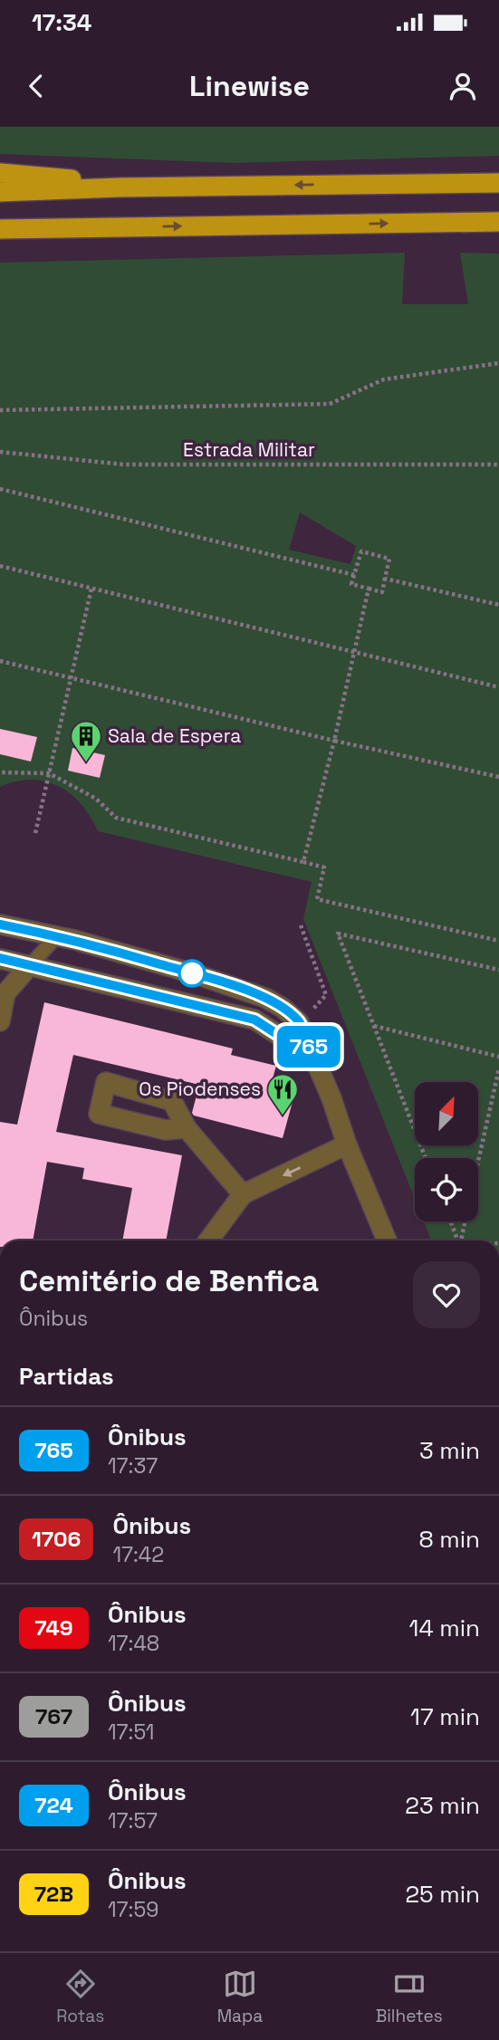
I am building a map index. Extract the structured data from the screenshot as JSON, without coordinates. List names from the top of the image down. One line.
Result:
{"streets":{"path":["Estrada Militar"]},"places":{"building":["Sala de Espera"],"restaurant":["Os Piodenses"]},"lines":["bus line 765"],"north":"top right","page":{"status":"17:34","header":"Linewise","on_map":"765","heading":[["Cemitério de Benfica","Ônibus"],"Partidas"],"list":[{"mark":"765","name":"Ônibus","note":"17:37","value":"3 min"},{"mark":"1706","name":"Ônibus","note":"17:42","value":"8 min"},{"mark":"749","name":"Ônibus","note":"17:48","value":"14 min"},{"mark":"767","name":"Ônibus","note":"17:51","value":"17 min"},{"mark":"724","name":"Ônibus","note":"17:57","value":"23 min"},{"mark":"72B","name":"Ônibus","note":"17:59","value":"25 min"}],"tabs":["Rotas","Mapa","Bilhetes"]}}
